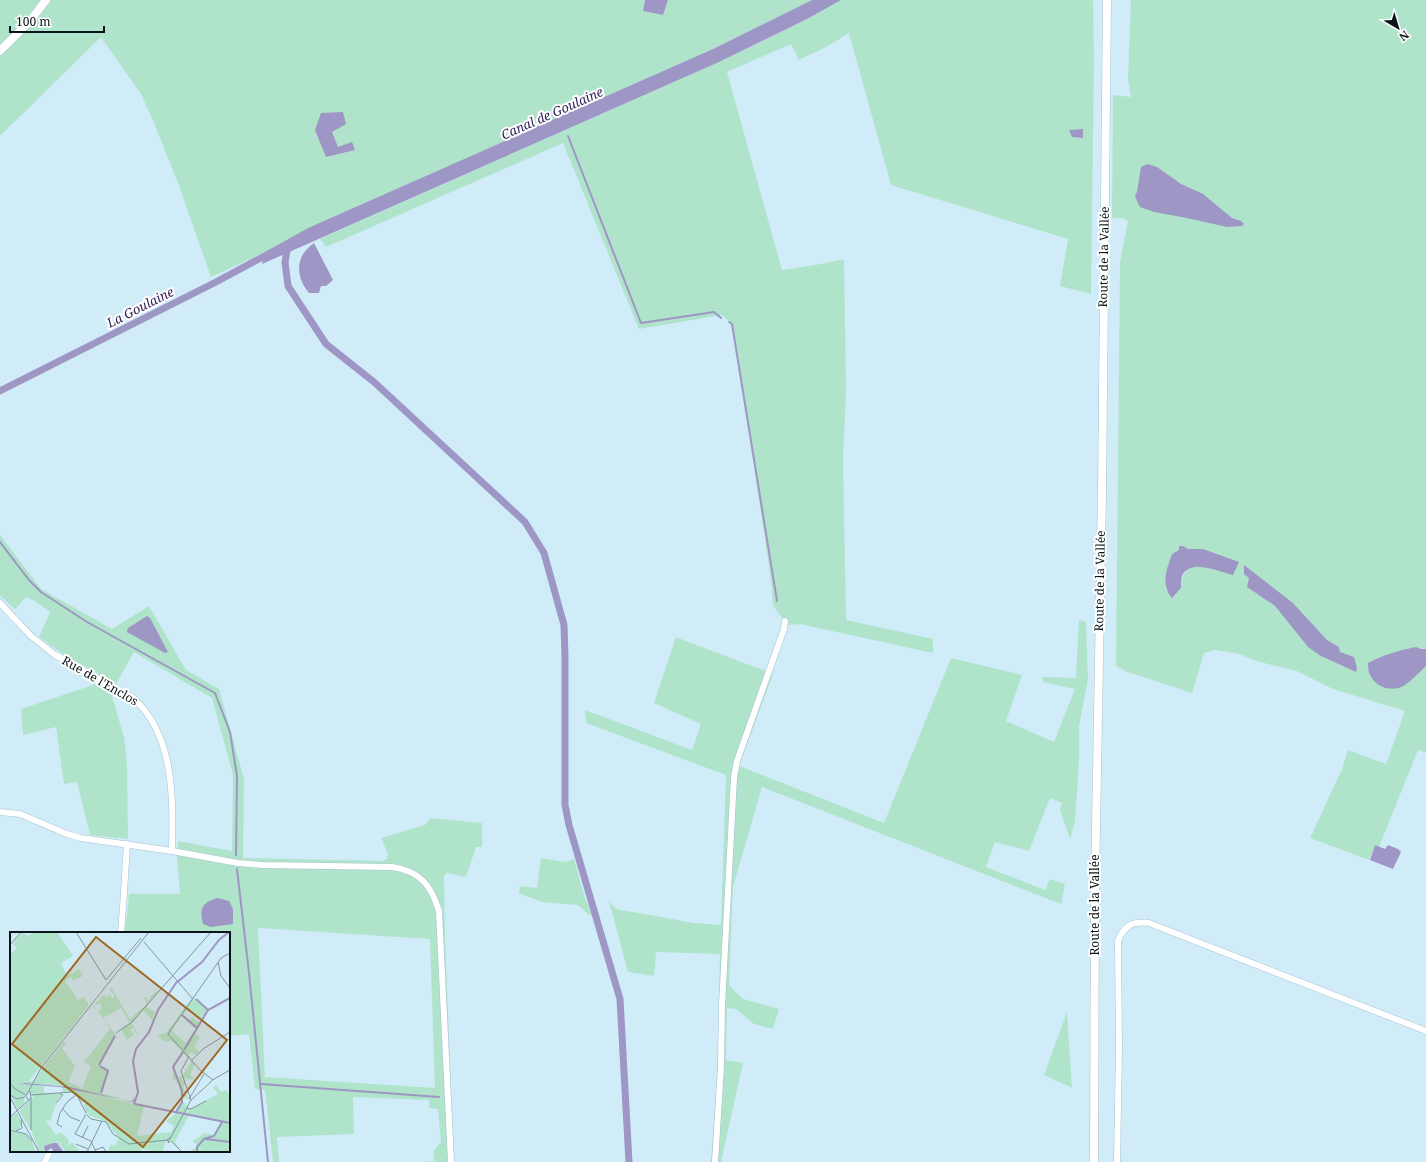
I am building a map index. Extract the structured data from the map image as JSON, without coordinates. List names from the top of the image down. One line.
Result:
{"streets":{"main road":["Route de la Vallée"],"street":["Rue de l'Enclos"]},"water":["Canal de Goulaine","La Goulaine"],"scale_bar":"100 m","north":"bottom right"}
